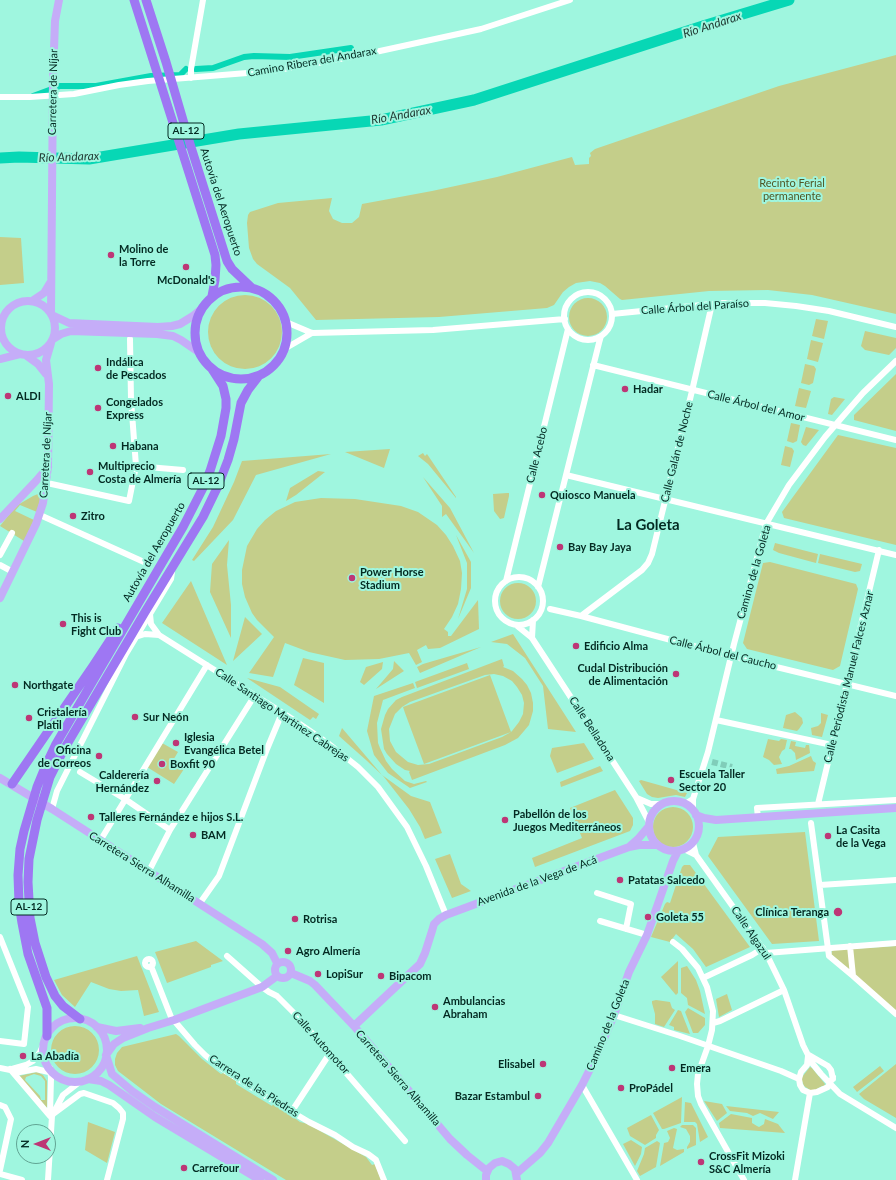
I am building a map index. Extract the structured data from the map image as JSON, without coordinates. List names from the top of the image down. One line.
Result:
{"streets":{"highway":["AL-12","Autovía del Aeropuerto"],"main road":["Carretera de Níjar","Camino de la Goleta","Carretera Sierra Alhamilla","Avenida de la Vega de Acá"],"street":["Camino Ribera del Andarax","Calle Árbol del Paraíso","Calle Árbol del Amor","Calle Galán de Noche","Calle Acebo","Calle Árbol del Caucho","Calle Periodista Manuel Falces Aznar","Calle Santiago Martinez Cabrejas","Calle Belladona","Calle Algazul","Calle Automotor","Carrera de las Piedras"]},"crossings":[["AL-12","Autovía del Aeropuerto"],["Autovía del Aeropuerto","Carretera Sierra Alhamilla"],["Calle Árbol del Paraíso","Calle Galán de Noche"],["Calle Árbol del Paraíso","Calle Acebo"],["Calle Árbol del Amor","Calle Galán de Noche"],["Calle Árbol del Amor","Camino de la Goleta"],["Calle Galán de Noche","Calle Árbol del Caucho"],["Calle Acebo","Calle Belladona"],["Camino de la Goleta","Calle Árbol del Caucho"],["Camino de la Goleta","Calle Belladona"],["Camino de la Goleta","Avenida de la Vega de Acá"],["Camino de la Goleta","Calle Algazul"],["Calle Árbol del Caucho","Calle Periodista Manuel Falces Aznar"],["Calle Santiago Martinez Cabrejas","Avenida de la Vega de Acá"],["Calle Belladona","Avenida de la Vega de Acá"],["Calle Belladona","Calle Algazul"],["Avenida de la Vega de Acá","Calle Algazul"]],"districts":["La Goleta"],"water":["Río Andarax"],"parks":["Recinto Ferial permanente"],"places":["Molino de la Torre","McDonald's","Indálica de Pescados","Hadar","ALDI","Congelados Express","Habana","Multiprecio Costa de Almería","Quiosco Manuela","Zitro","Bay Bay Jaya","Power Horse Stadium","This is Fight Club","Edificio Alma","Cudal Distribución de Alimentación","Northgate","Sur Neón","Cristalería Platil","Iglesia Evangélica Betel","Oficina de Correos","Boxfit 90","Escuela Taller Sector 20","Calderería Hernández","Talleres Fernández e hijos S.L.","Pabellón de los Juegos Mediterráneos","BAM","La Casita de la Vega","Patatas Salcedo","Clínica Teranga","Goleta 55","Rotrisa","Agro Almería","LopiSur","Bipacom","Ambulancias Abraham","La Abadía","Elisabel","Emera","ProPádel","Bazar Estambul","CrossFit Mizoki S&C Almería","Carrefour"],"north":"left"}
